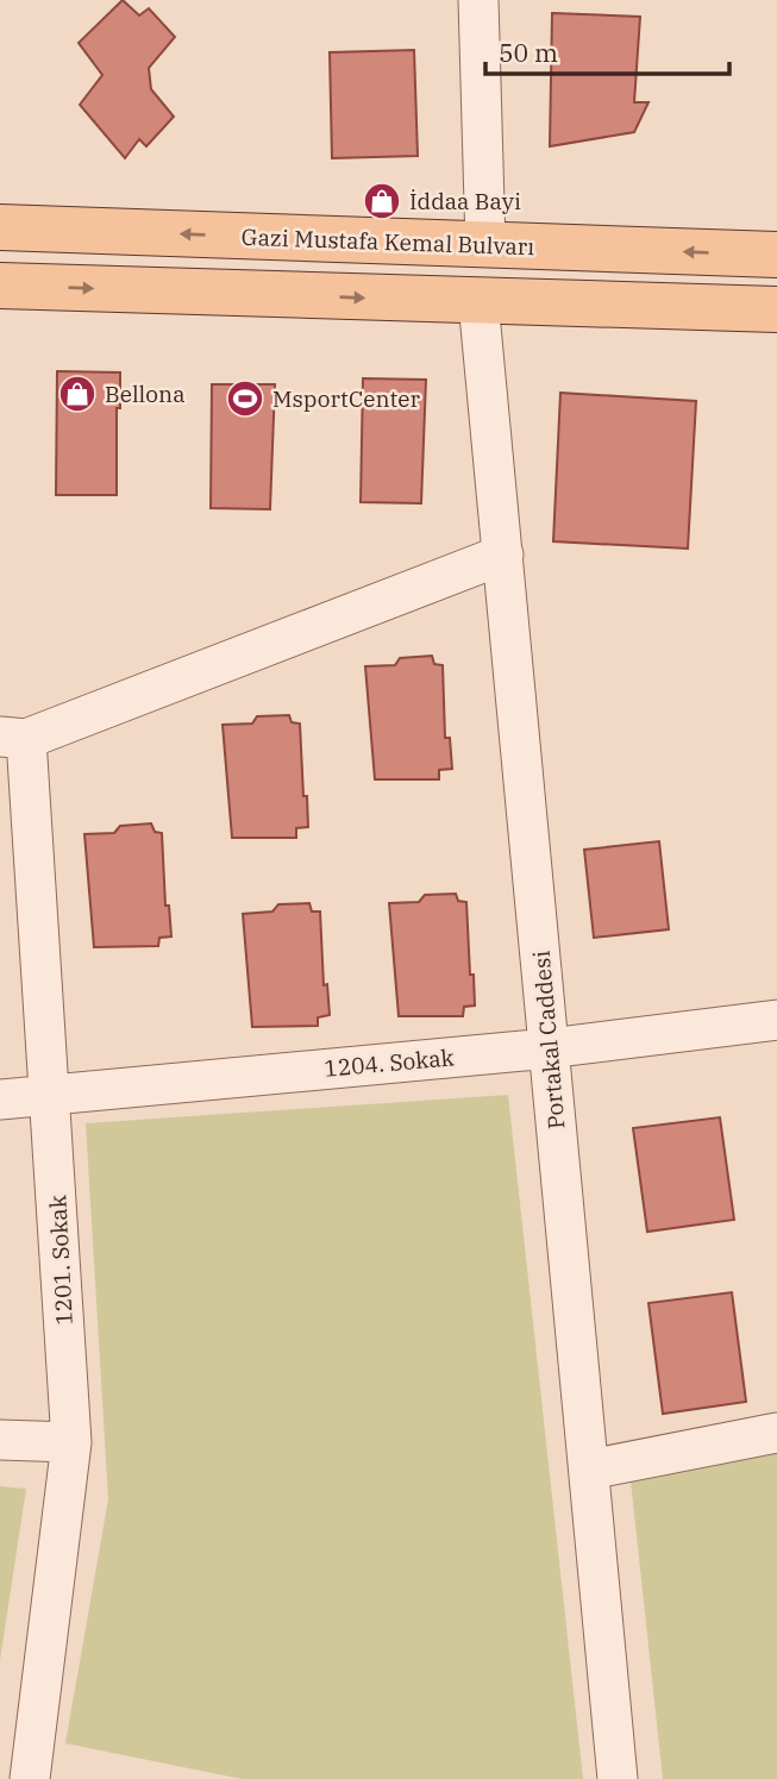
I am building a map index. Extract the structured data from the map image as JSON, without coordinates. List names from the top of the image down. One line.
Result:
{"streets":{"main road":["Gazi Mustafa Kemal Bulvarı"],"street":["Portakal Caddesi","1204. Sokak","1201. Sokak"]},"crossings":[["Portakal Caddesi","1204. Sokak"],["1204. Sokak","1201. Sokak"]],"places":{"shop":["İddaa Bayi","Bellona"],"sports":["MsportCenter"]},"scale_bar":"50 m"}
